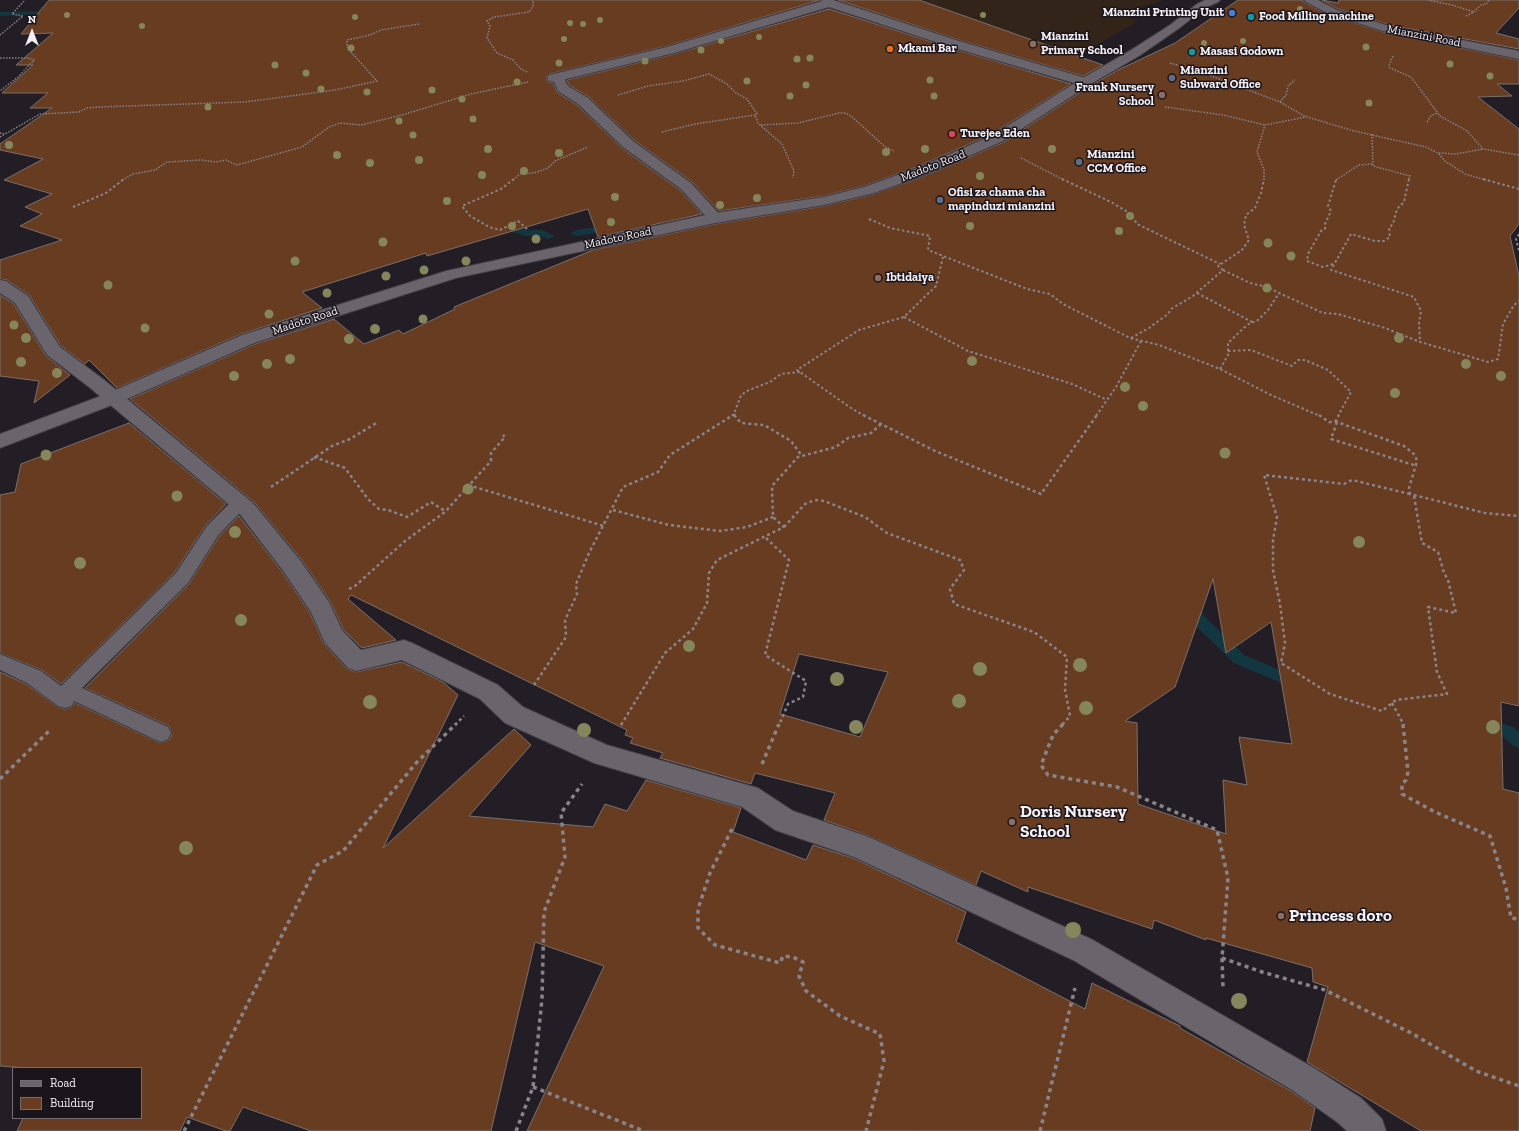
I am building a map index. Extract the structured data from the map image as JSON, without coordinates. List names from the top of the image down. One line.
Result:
{"streets":{"street":["Mianzini Road","Madoto Road"]},"places":["Mianzini Printing Unit","Food Milling machine","Mianzini Primary School","Mkami Bar","Masasi Godown","Mianzini Subward Office","Frank Nursery School","Turejee Eden","Mianzini CCM Office","Ofisi za chama cha mapinduzi mianzini","Ibtidaiya","Doris Nursery School","Princess doro"],"legend":["Road","Building"],"north":"top"}
